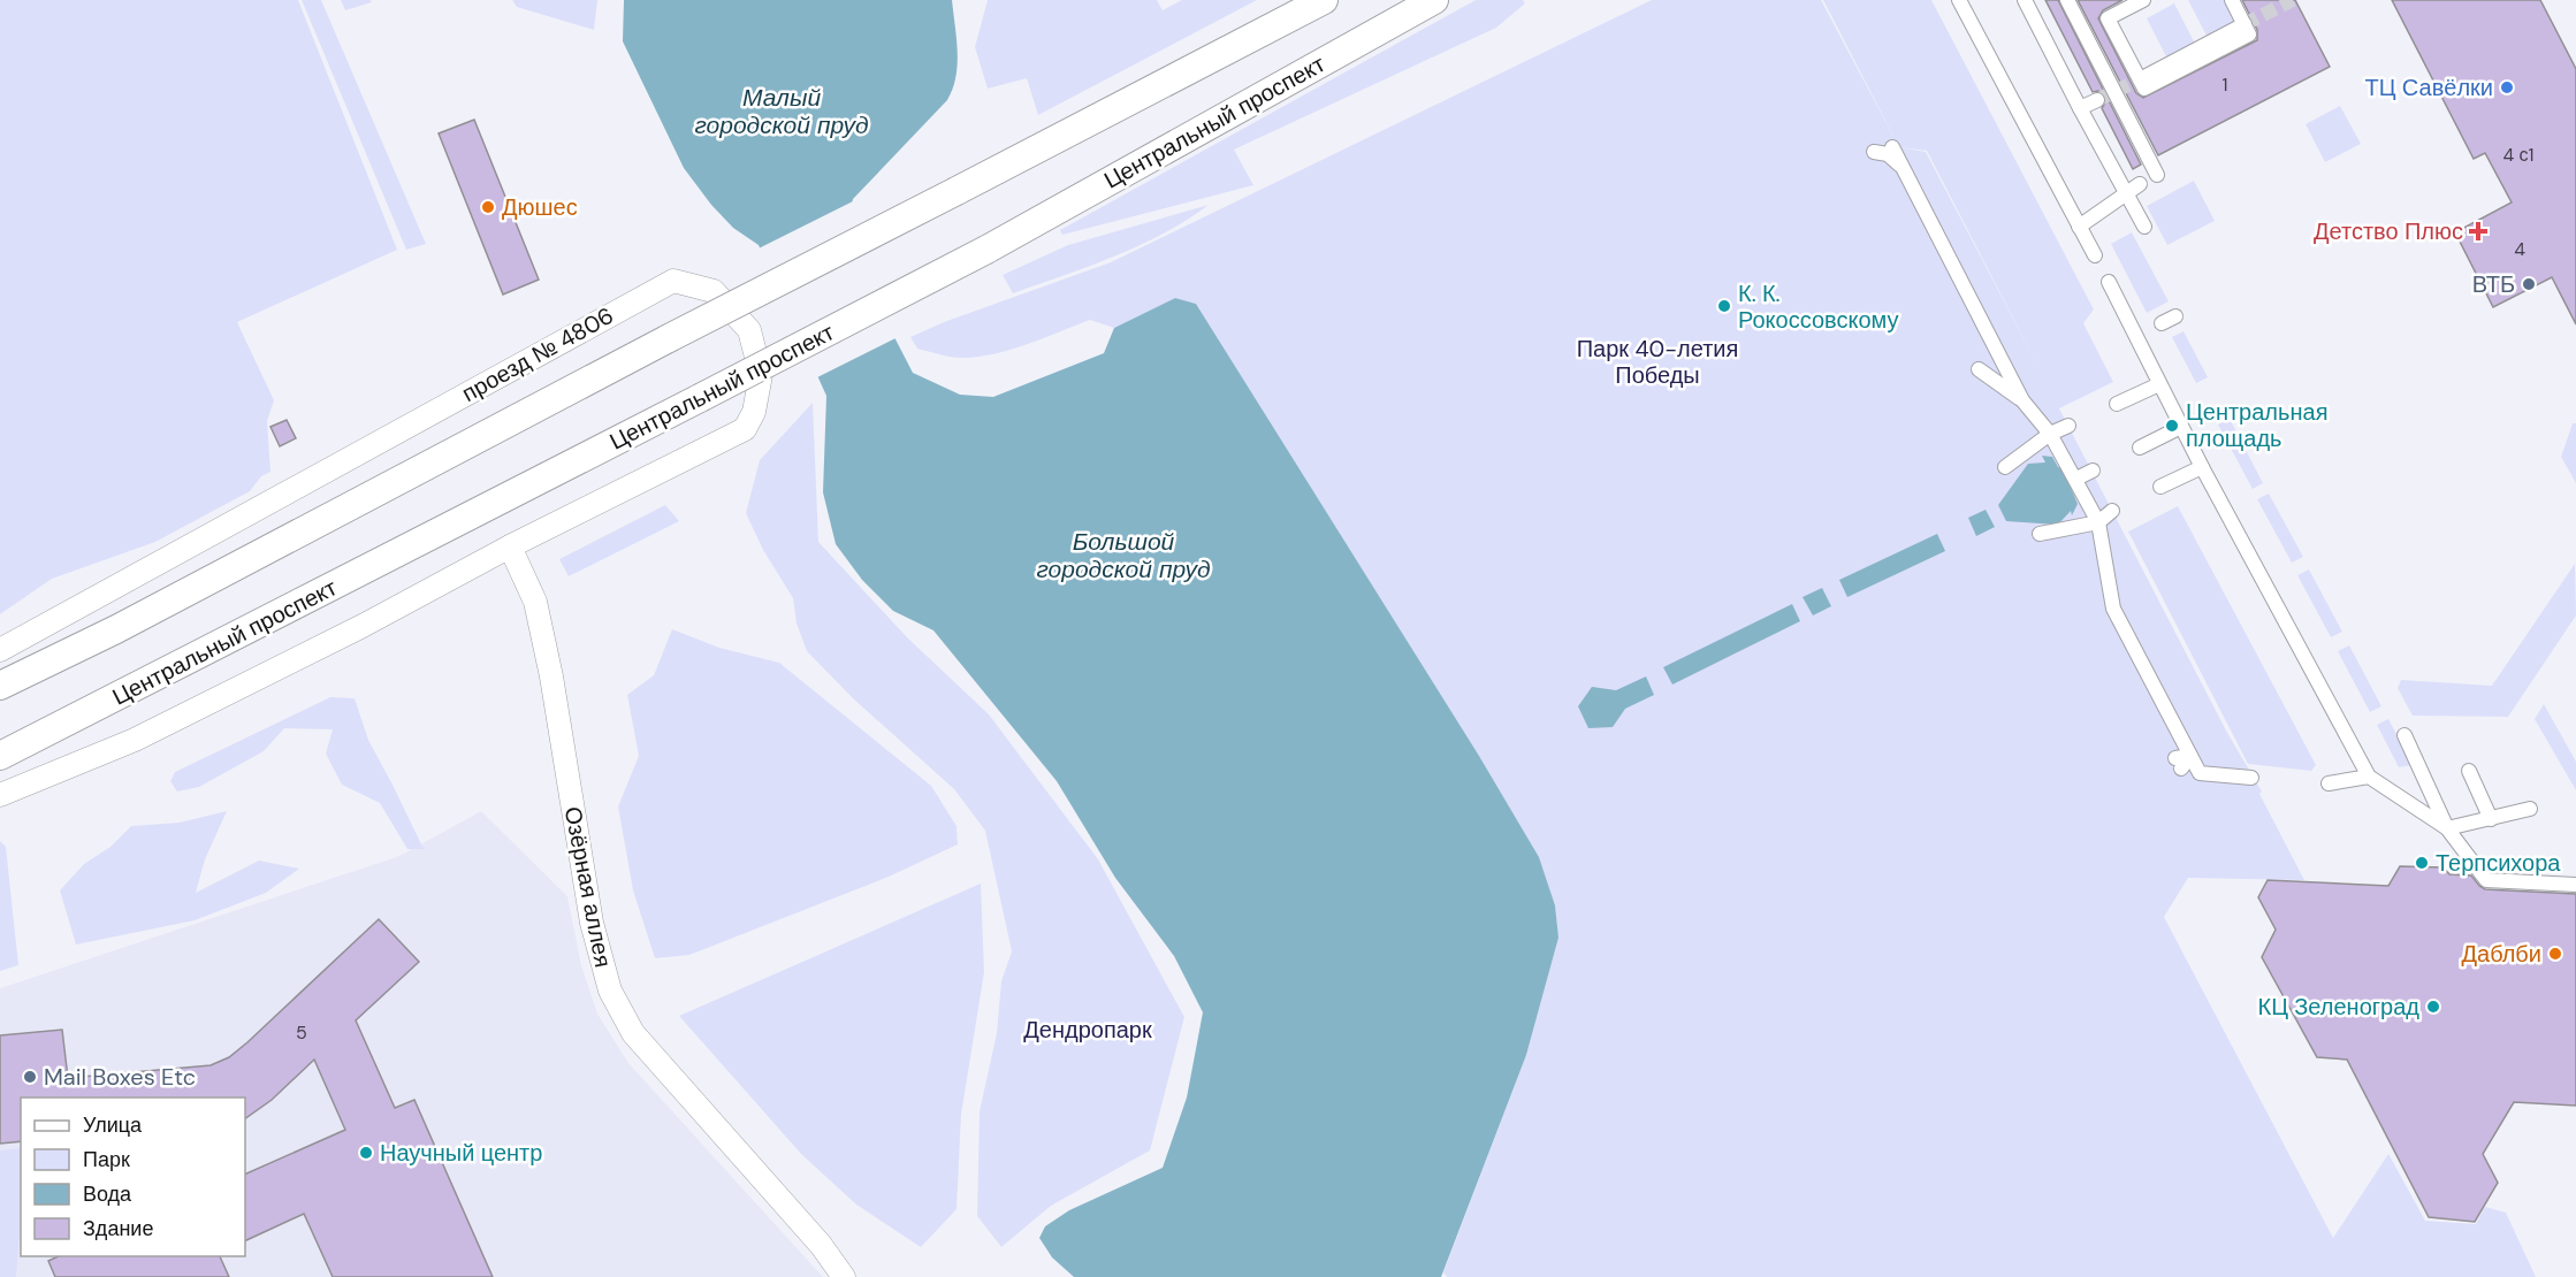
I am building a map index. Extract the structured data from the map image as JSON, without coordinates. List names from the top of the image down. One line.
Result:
{"streets":{"main road":["Центральный проспект"],"street":["проезд № 4806","Озёрная аллея"]},"crossings":[["проезд № 4806","Озёрная аллея"]],"water":["Малый городской пруд","Большой городской пруд"],"parks":["Парк 40-летия Победы","Дендропарк"],"places":{"other":["ТЦ Савёлки","Дюшес","ВТБ","К. К. Рокоссовскому","Центральная площадь","Терпсихора","Даблби","КЦ Зеленоград","Mail Boxes Etc","Научный центр"],"health":["Детство Плюс"]},"house_numbers":["1","4 с1","4","5"],"legend":["Улица","Парк","Вода","Здание"]}
